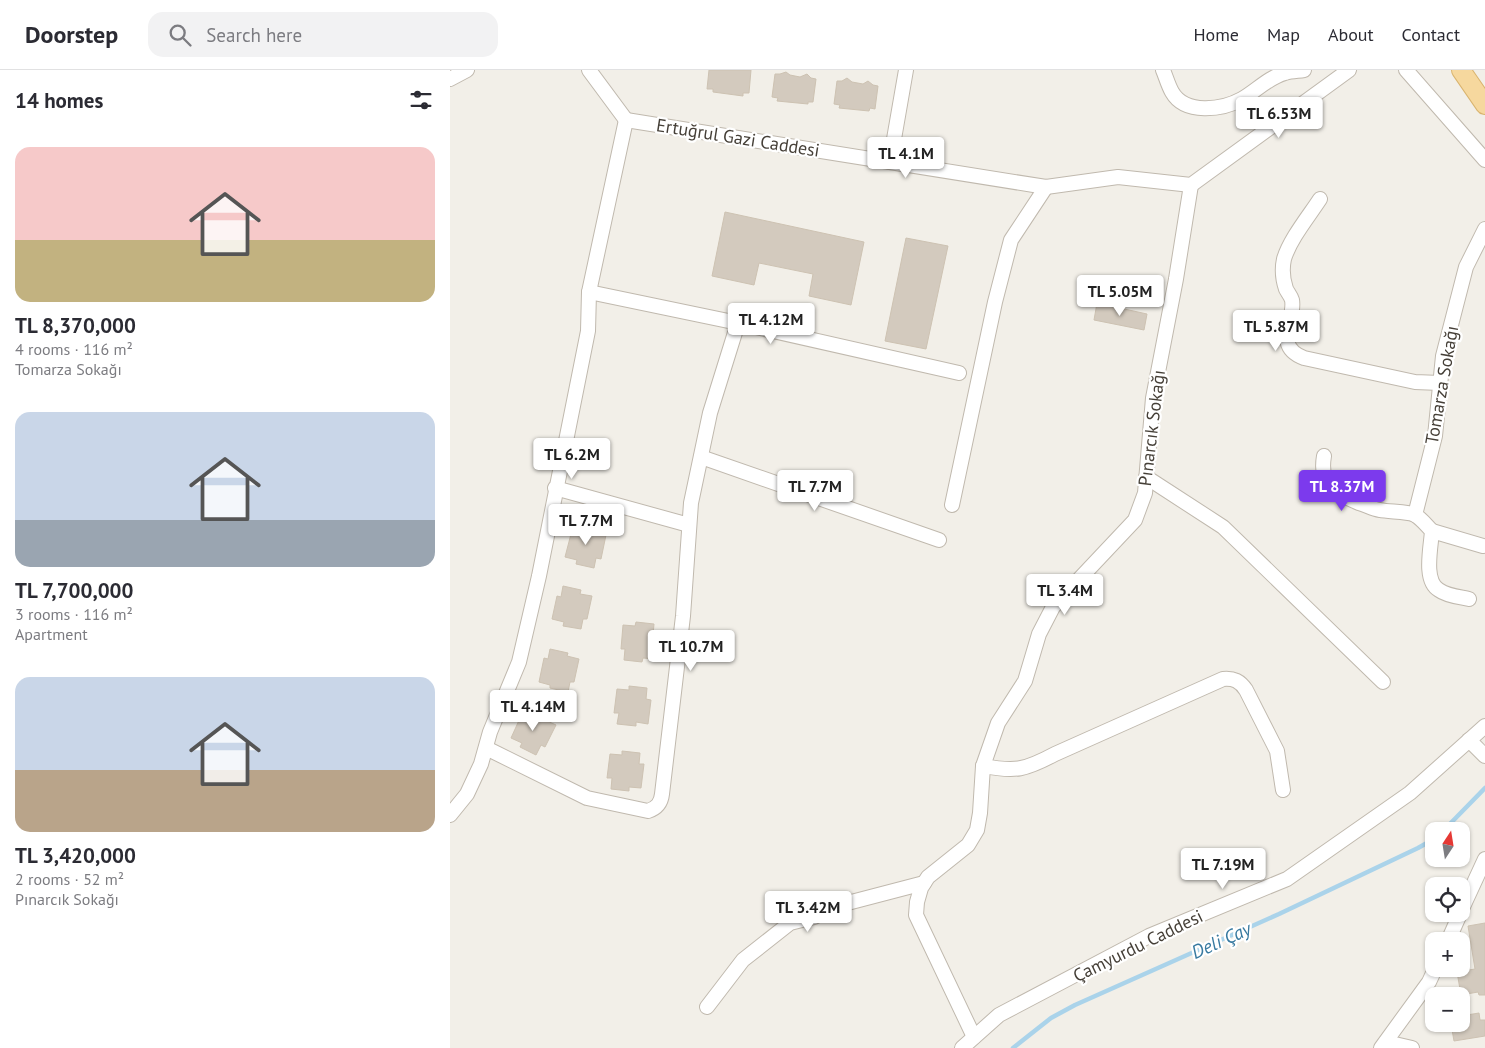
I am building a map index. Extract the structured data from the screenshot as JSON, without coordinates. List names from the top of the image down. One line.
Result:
{"streets":{"street":["Ertuğrul Gazi Caddesi","Tomarza Sokağı","Pınarcık Sokağı","Çamyurdu Caddesi"]},"crossings":[["Ertuğrul Gazi Caddesi","Pınarcık Sokağı"],["Pınarcık Sokağı","Çamyurdu Caddesi"]],"water":["Deli Çay"],"north":"top","page":{"header":"Doorstep","search":"Search here","nav":["Home","Map","About","Contact"],"heading":"14 homes","price":["TL 6.53M","TL 4.1M","TL 5.05M","TL 4.12M","TL 5.87M","TL 6.2M","TL 7.7M","TL 8.37M","TL 7.7M","TL 3.4M","TL 10.7M","TL 4.14M","TL 7.19M","TL 3.42M"],"list":[{"name":"TL 8,370,000","note":"4 rooms · 116 m² · Tomarza Sokağı"},{"name":"TL 7,700,000","note":"3 rooms · 116 m² · Apartment"},{"name":"TL 3,420,000","note":"2 rooms · 52 m² · Pınarcık Sokağı"}],"map_buttons":["+","−"]}}
